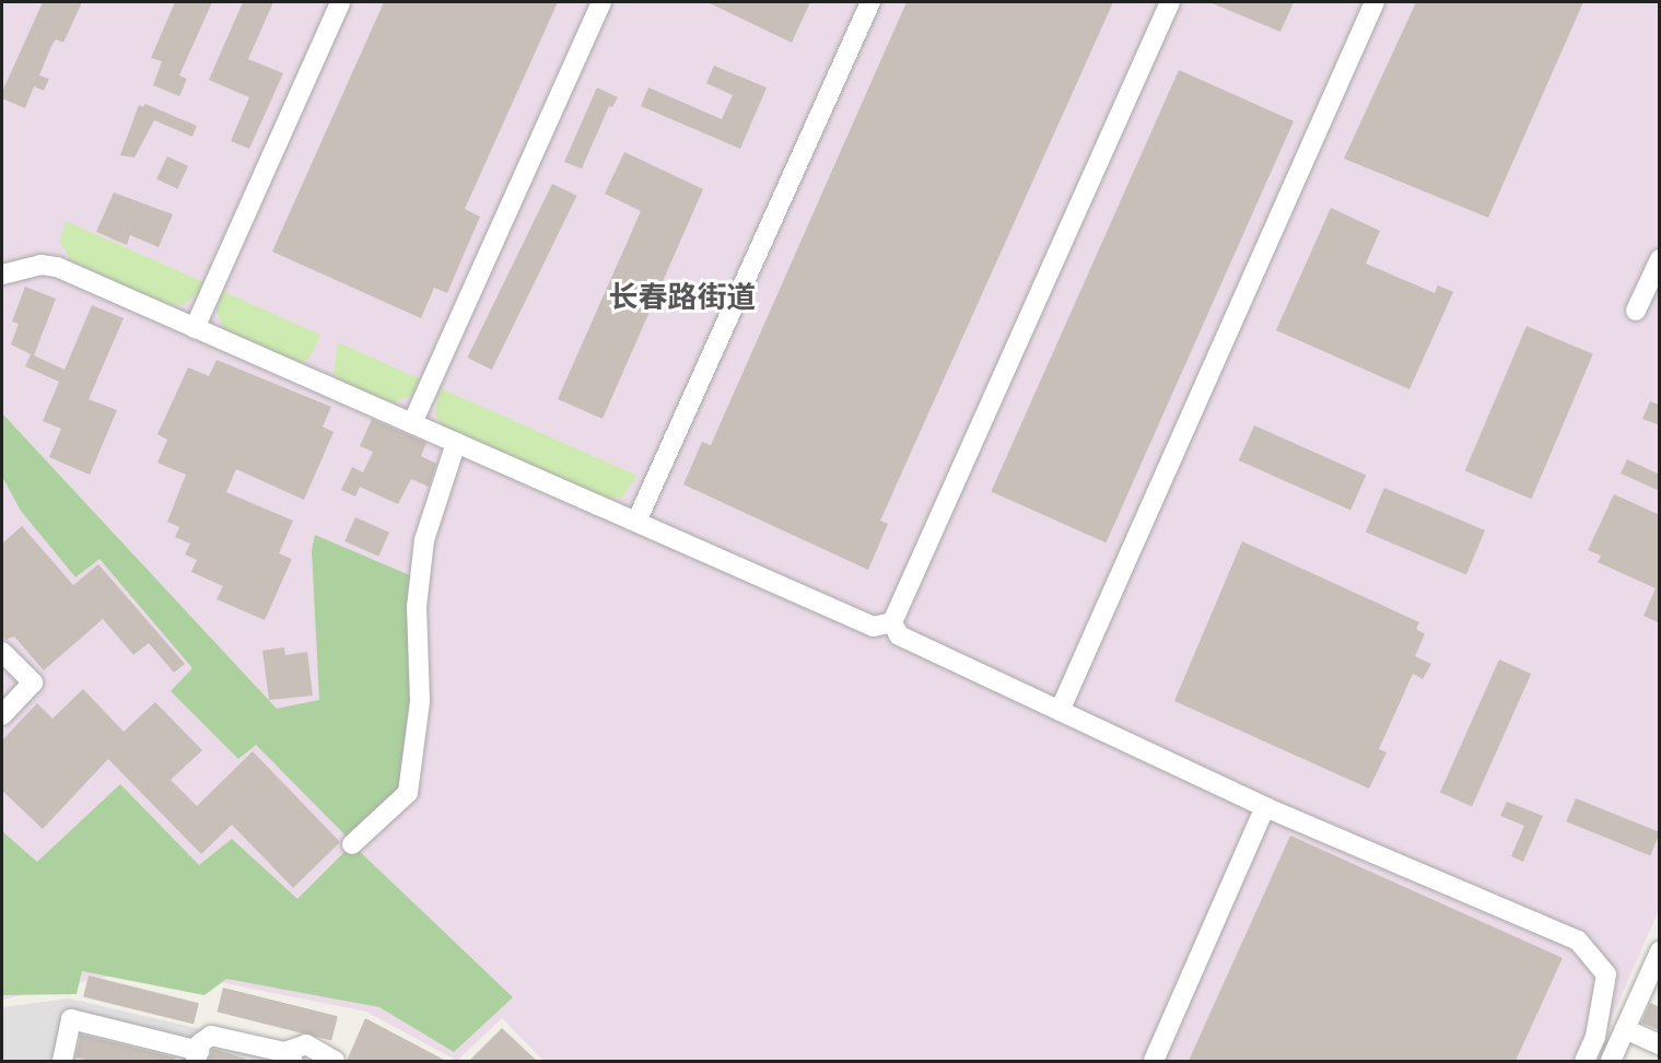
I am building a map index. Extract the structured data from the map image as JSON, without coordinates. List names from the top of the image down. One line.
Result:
{"districts":["长春路街道"]}
